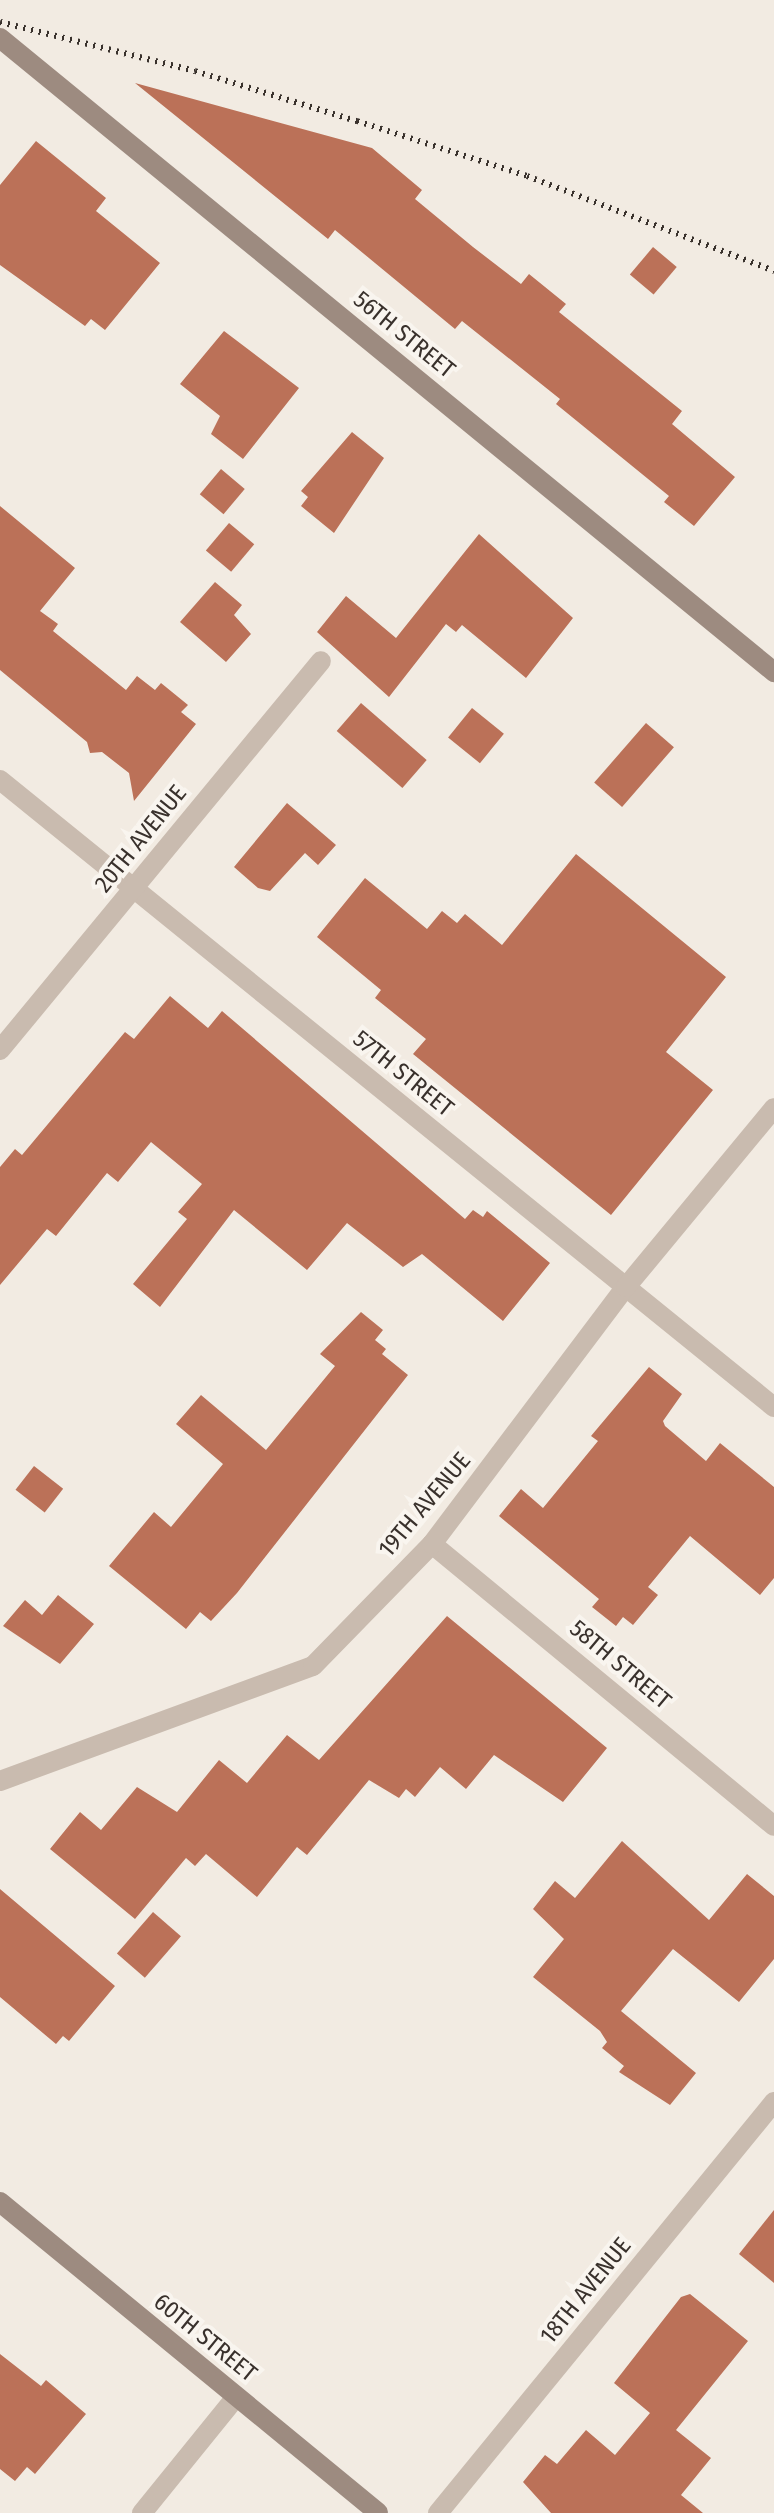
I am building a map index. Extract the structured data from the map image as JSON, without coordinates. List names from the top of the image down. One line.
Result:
{"streets":{"street":["56TH STREET","20TH AVENUE","57TH STREET","19TH AVENUE","58TH STREET","18TH AVENUE","60TH STREET"]},"crossings":[["20TH AVENUE","57TH STREET"],["57TH STREET","19TH AVENUE"],["19TH AVENUE","58TH STREET"]]}
